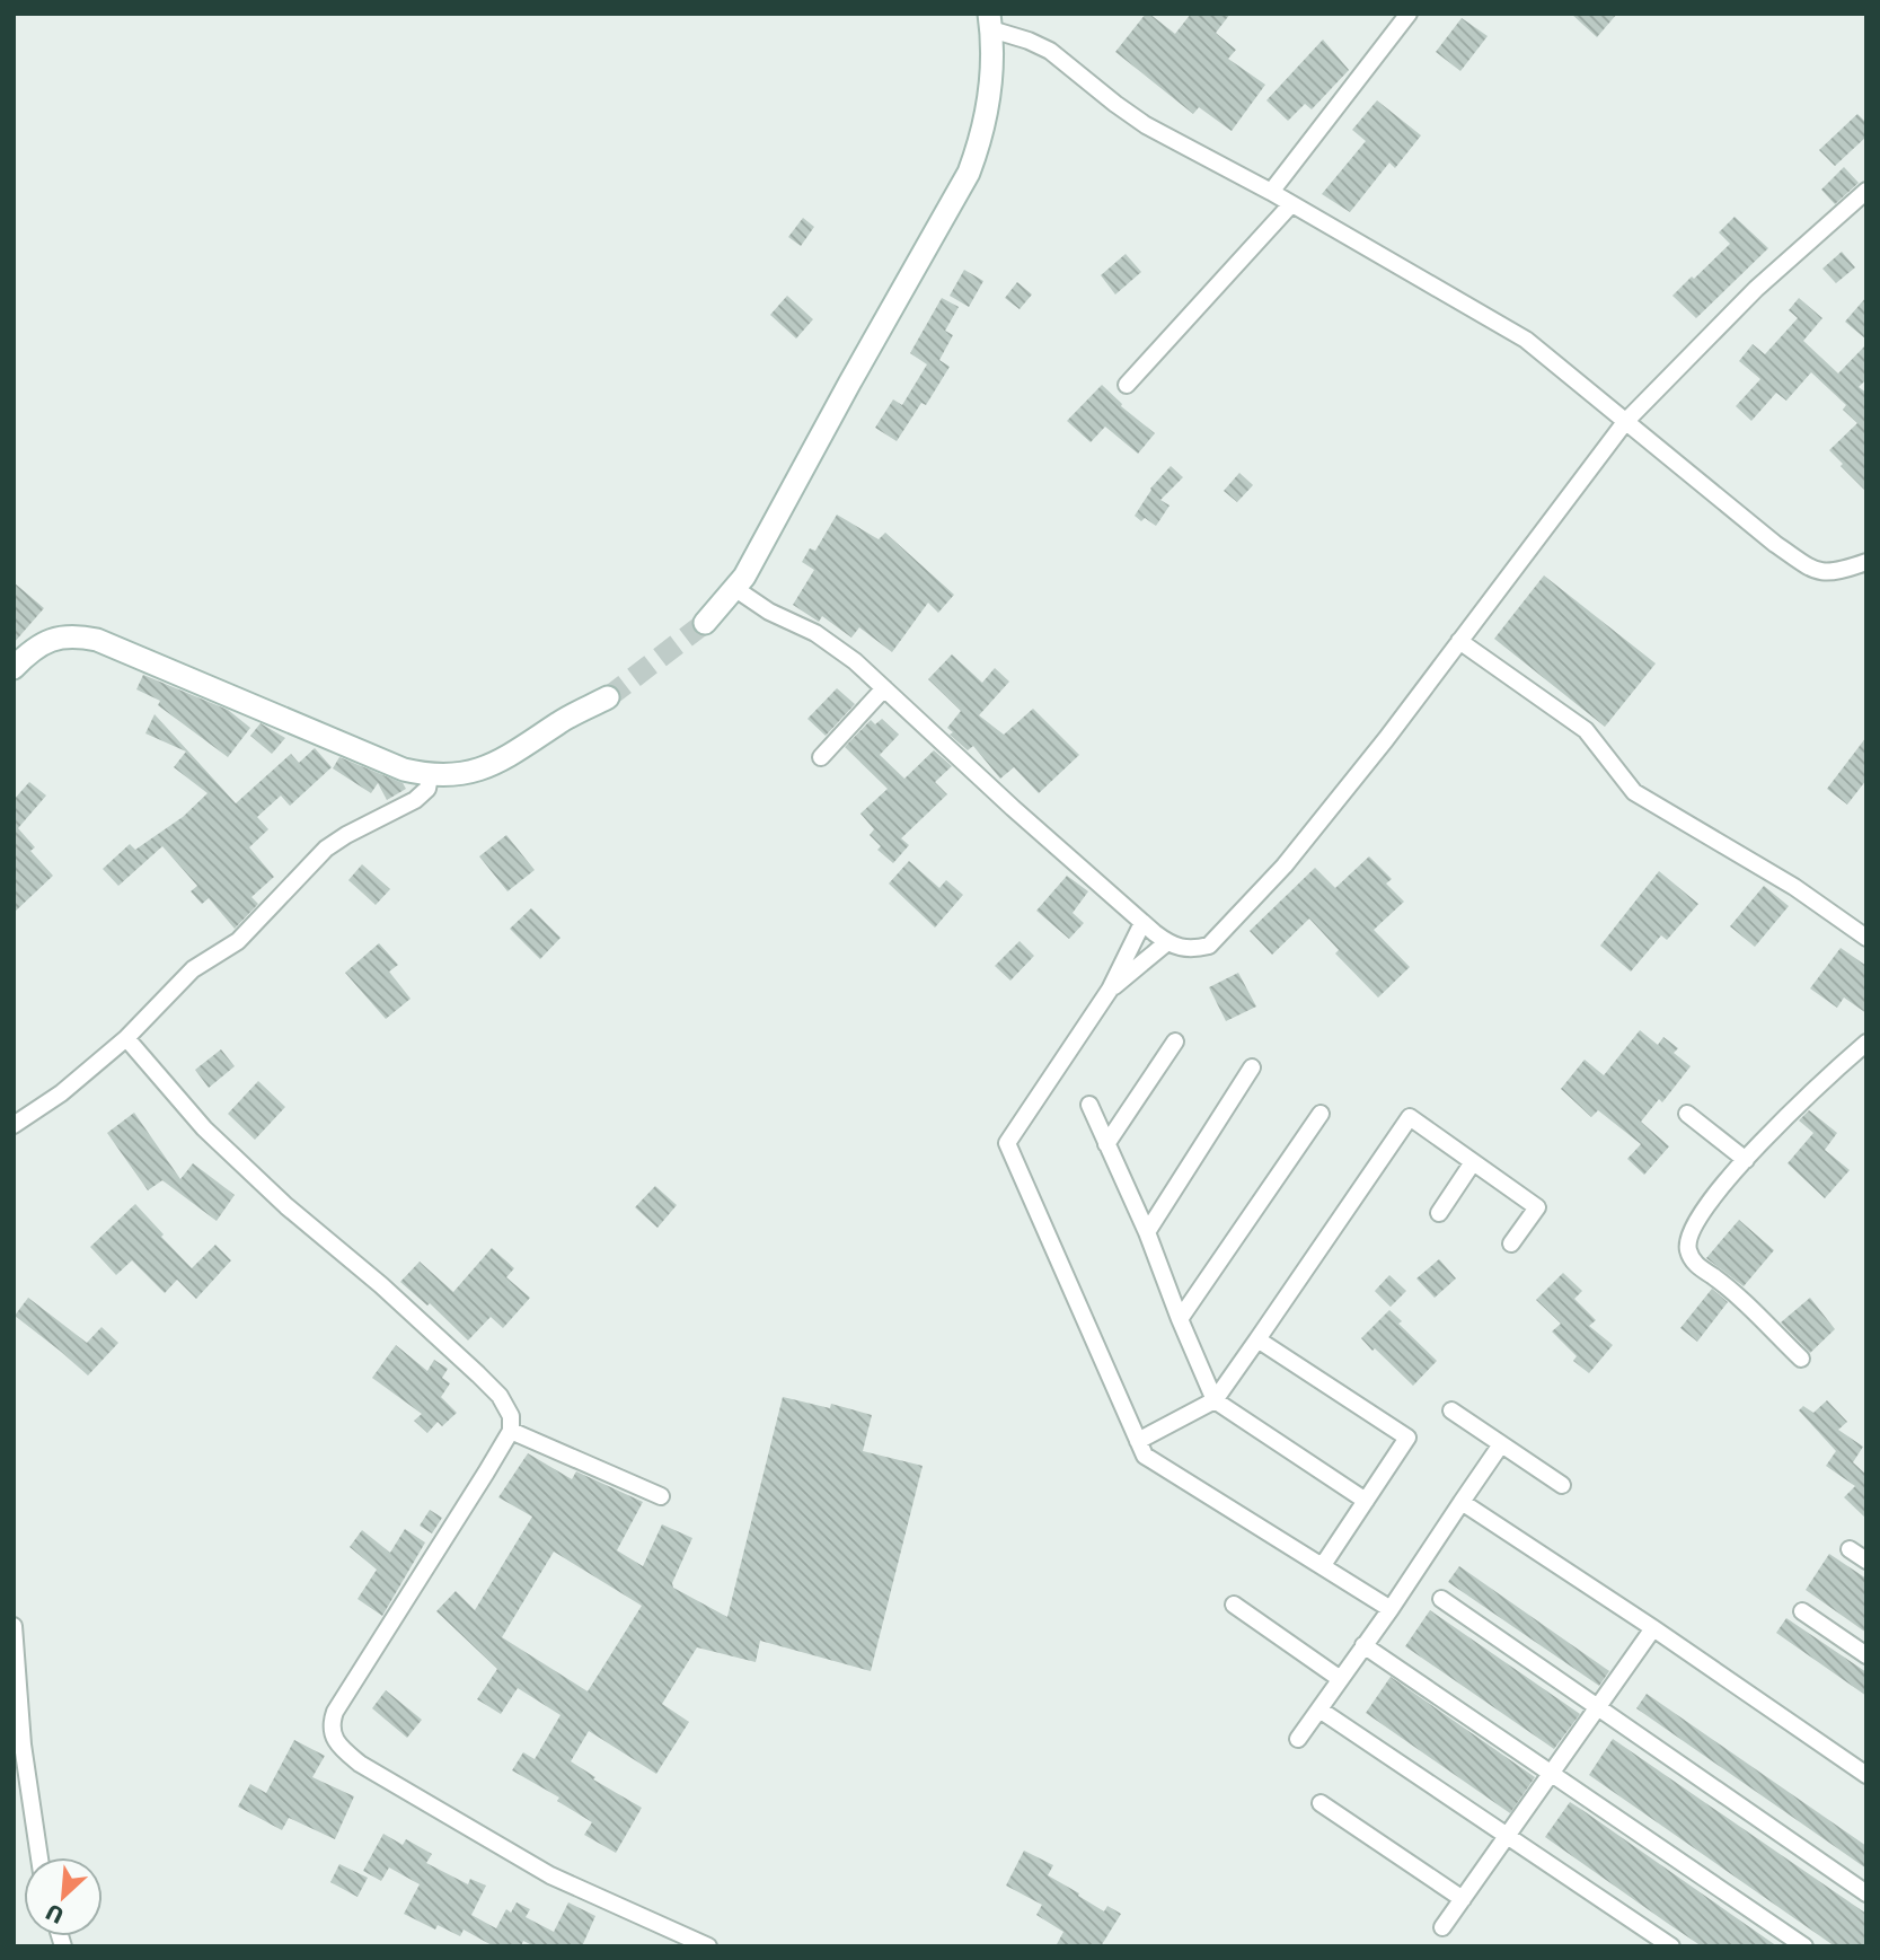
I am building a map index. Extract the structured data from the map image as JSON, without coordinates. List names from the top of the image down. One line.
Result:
{"north":"bottom left"}
